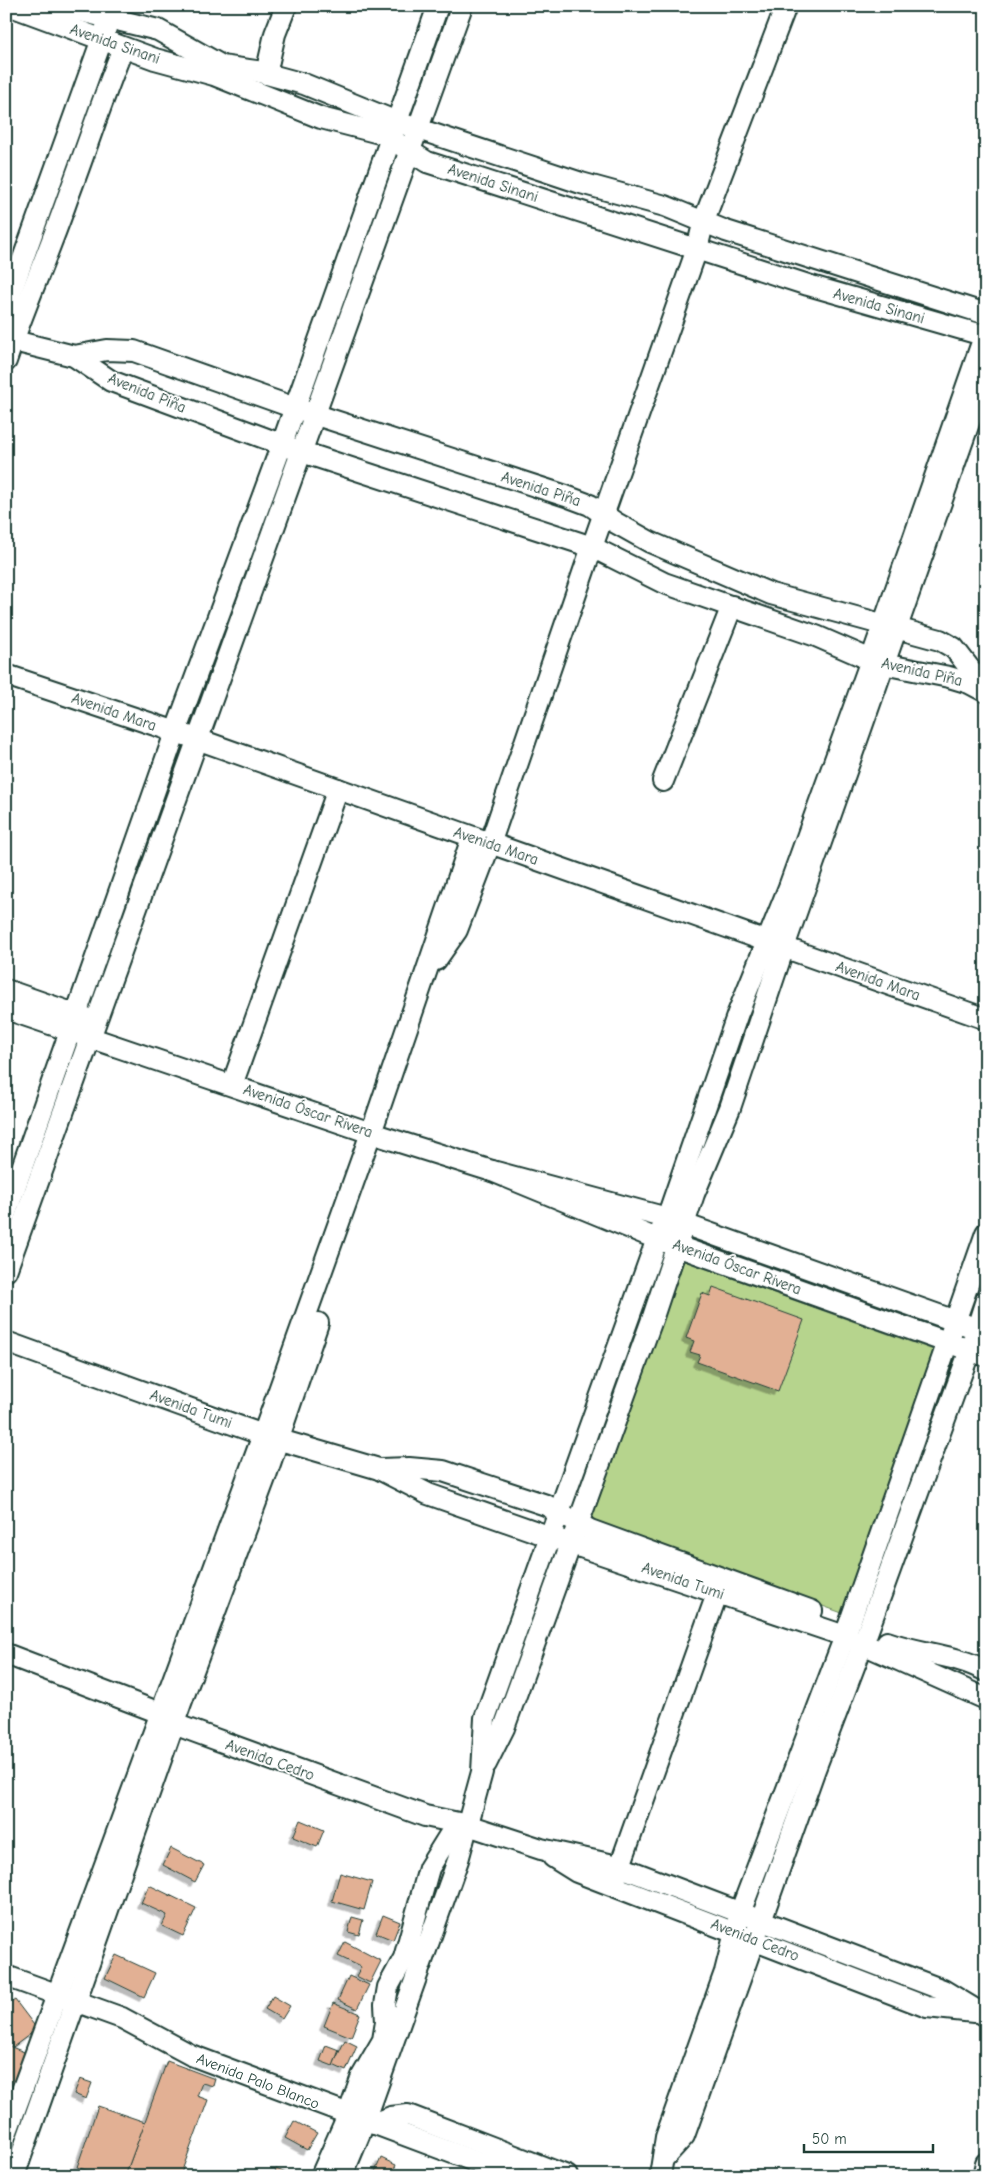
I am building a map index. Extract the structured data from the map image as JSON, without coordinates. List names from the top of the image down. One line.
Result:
{"streets":{"street":["Avenida Sinani","Avenida Piña","Avenida Mara","Avenida Óscar Rivera","Avenida Tumi","Avenida Cedro","Avenida Palo Blanco"]},"scale_bar":"50 m"}
